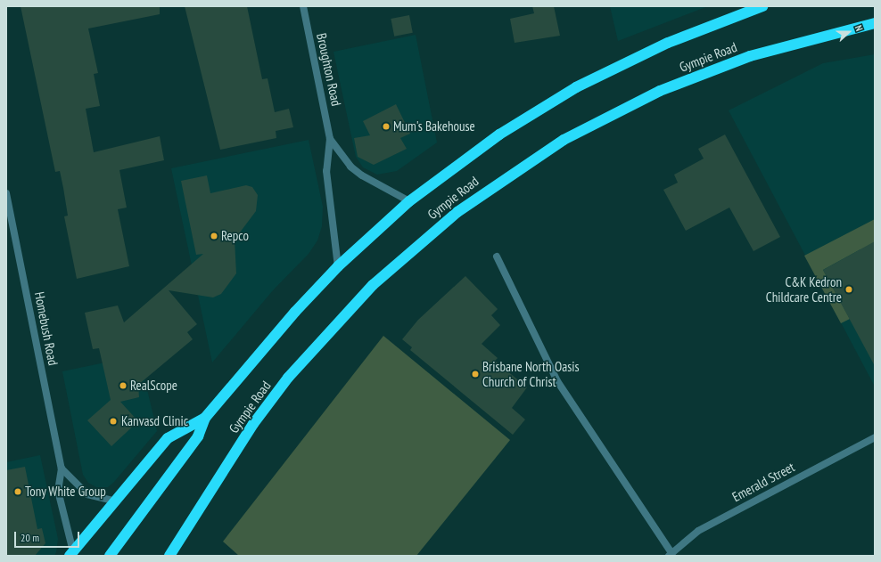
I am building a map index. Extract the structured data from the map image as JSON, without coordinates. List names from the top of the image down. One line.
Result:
{"streets":{"highway":["Gympie Road"],"street":["Broughton Road","Homebush Road","Emerald Street"]},"crossings":[["Gympie Road","Broughton Road"],["Gympie Road","Homebush Road"]],"places":["Mum's Bakehouse","Repco","C&K Kedron Childcare Centre","Brisbane North Oasis Church of Christ","RealScope","Kanvasd Clinic","Tony White Group"],"scale_bar":"20 m","north":"right"}
